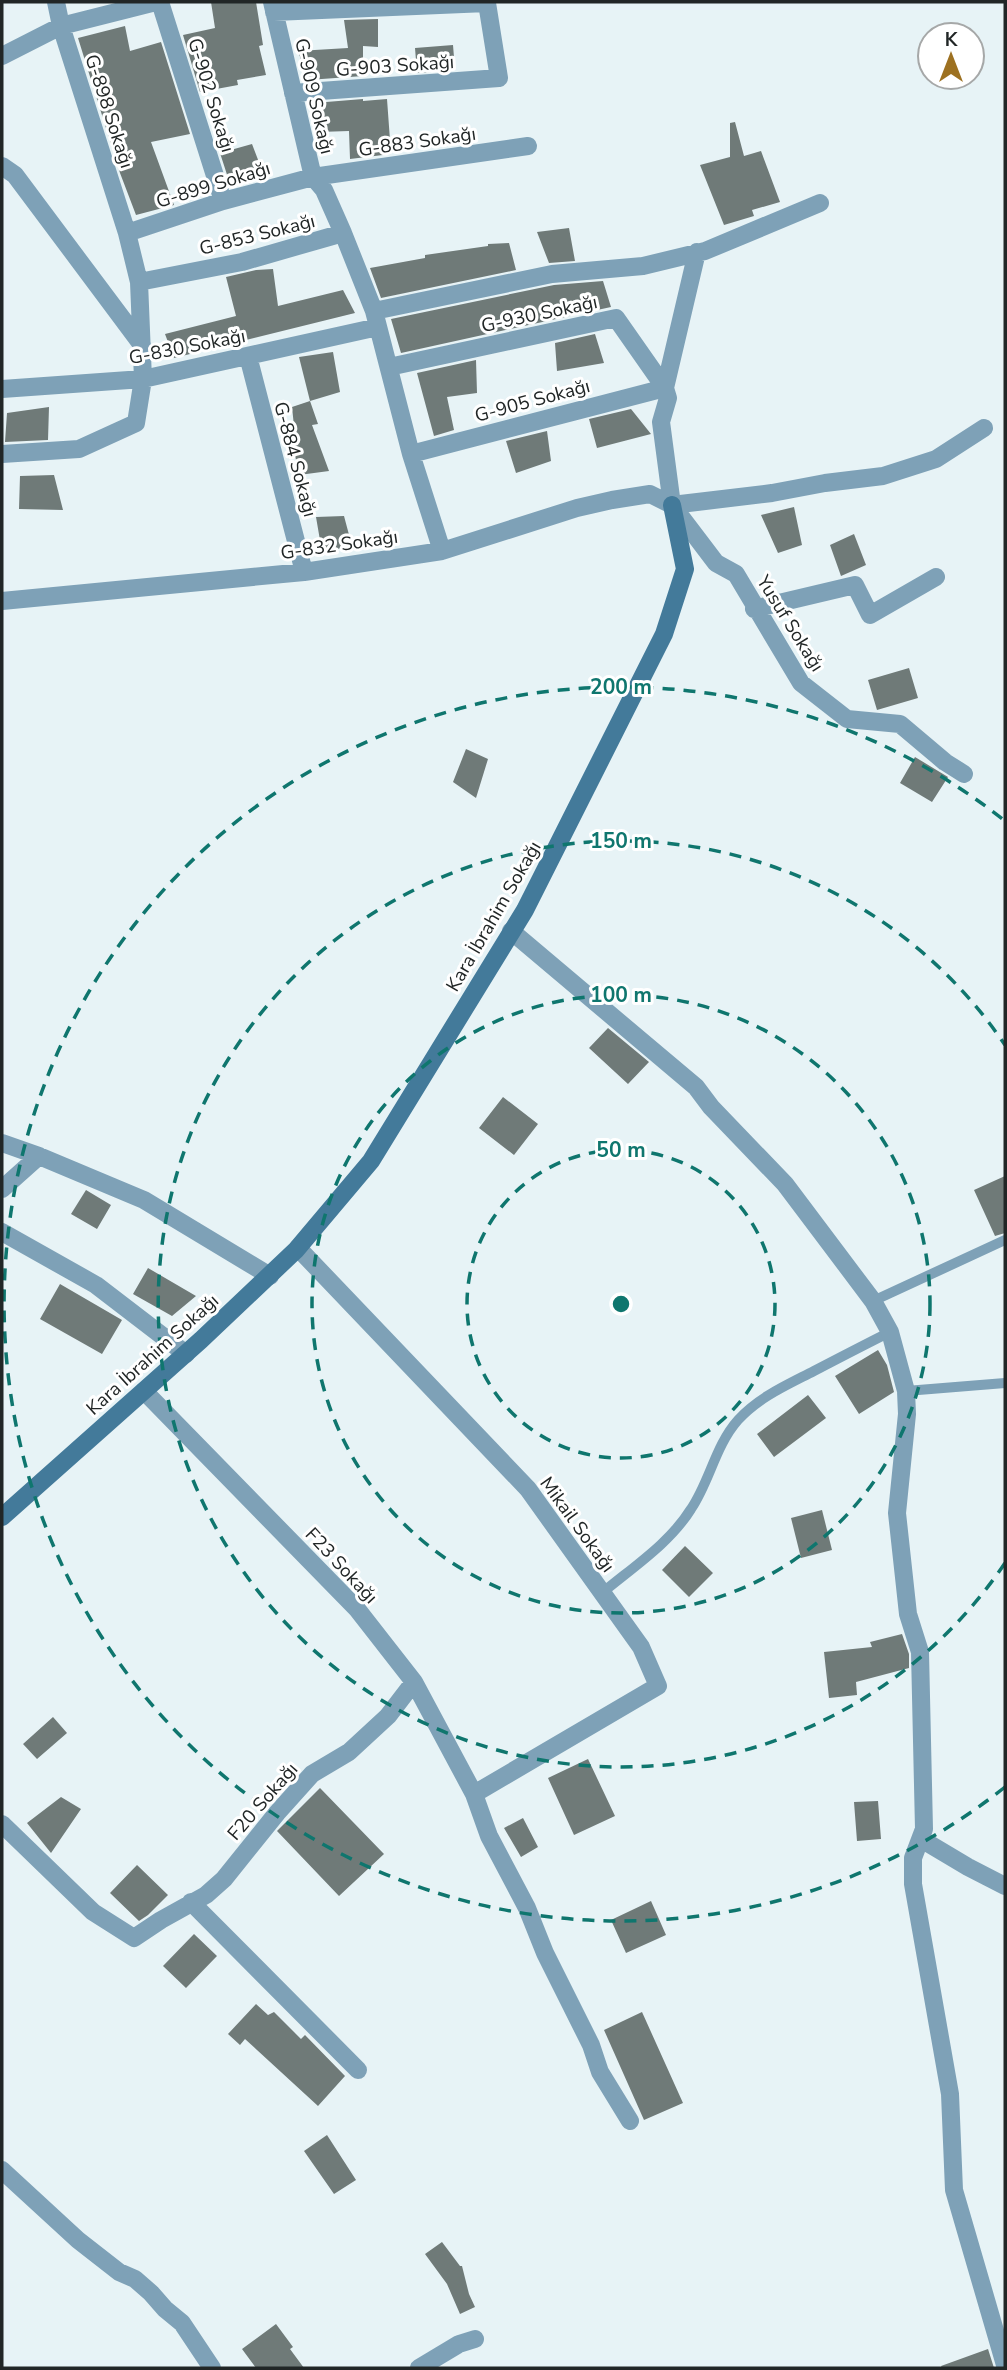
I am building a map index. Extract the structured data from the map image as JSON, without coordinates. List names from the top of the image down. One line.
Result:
{"streets":{"street":["G-903 Sokağı","G-902 Sokağı","G-909 Sokağı","G-898 Sokağı","G-883 Sokağı","G-899 Sokağı","G-853 Sokağı","G-930 Sokağı","G-830 Sokağı","G-905 Sokağı","G-884 Sokağı","G-832 Sokağı","Yusuf Sokağı","Kara İbrahim Sokağı","Mikail Sokağı","F23 Sokağı","F20 Sokağı"]},"crossings":[["G-903 Sokağı","G-909 Sokağı"],["G-902 Sokağı","G-899 Sokağı"],["G-909 Sokağı","G-883 Sokağı"],["G-909 Sokağı","G-899 Sokağı"],["G-909 Sokağı","G-853 Sokağı"],["G-898 Sokağı","G-899 Sokağı"],["G-898 Sokağı","G-853 Sokağı"],["G-898 Sokağı","G-830 Sokağı"],["G-883 Sokağı","G-899 Sokağı"],["G-853 Sokağı","G-830 Sokağı"],["G-930 Sokağı","G-905 Sokağı"],["G-830 Sokağı","G-884 Sokağı"],["G-884 Sokağı","G-832 Sokağı"],["G-832 Sokağı","Yusuf Sokağı"],["G-832 Sokağı","Kara İbrahim Sokağı"],["Yusuf Sokağı","Kara İbrahim Sokağı"],["Kara İbrahim Sokağı","Mikail Sokağı"],["Kara İbrahim Sokağı","F23 Sokağı"],["Mikail Sokağı","F23 Sokağı"],["F23 Sokağı","F20 Sokağı"]],"north":"top","rings":["200 m","150 m","100 m","50 m"]}
